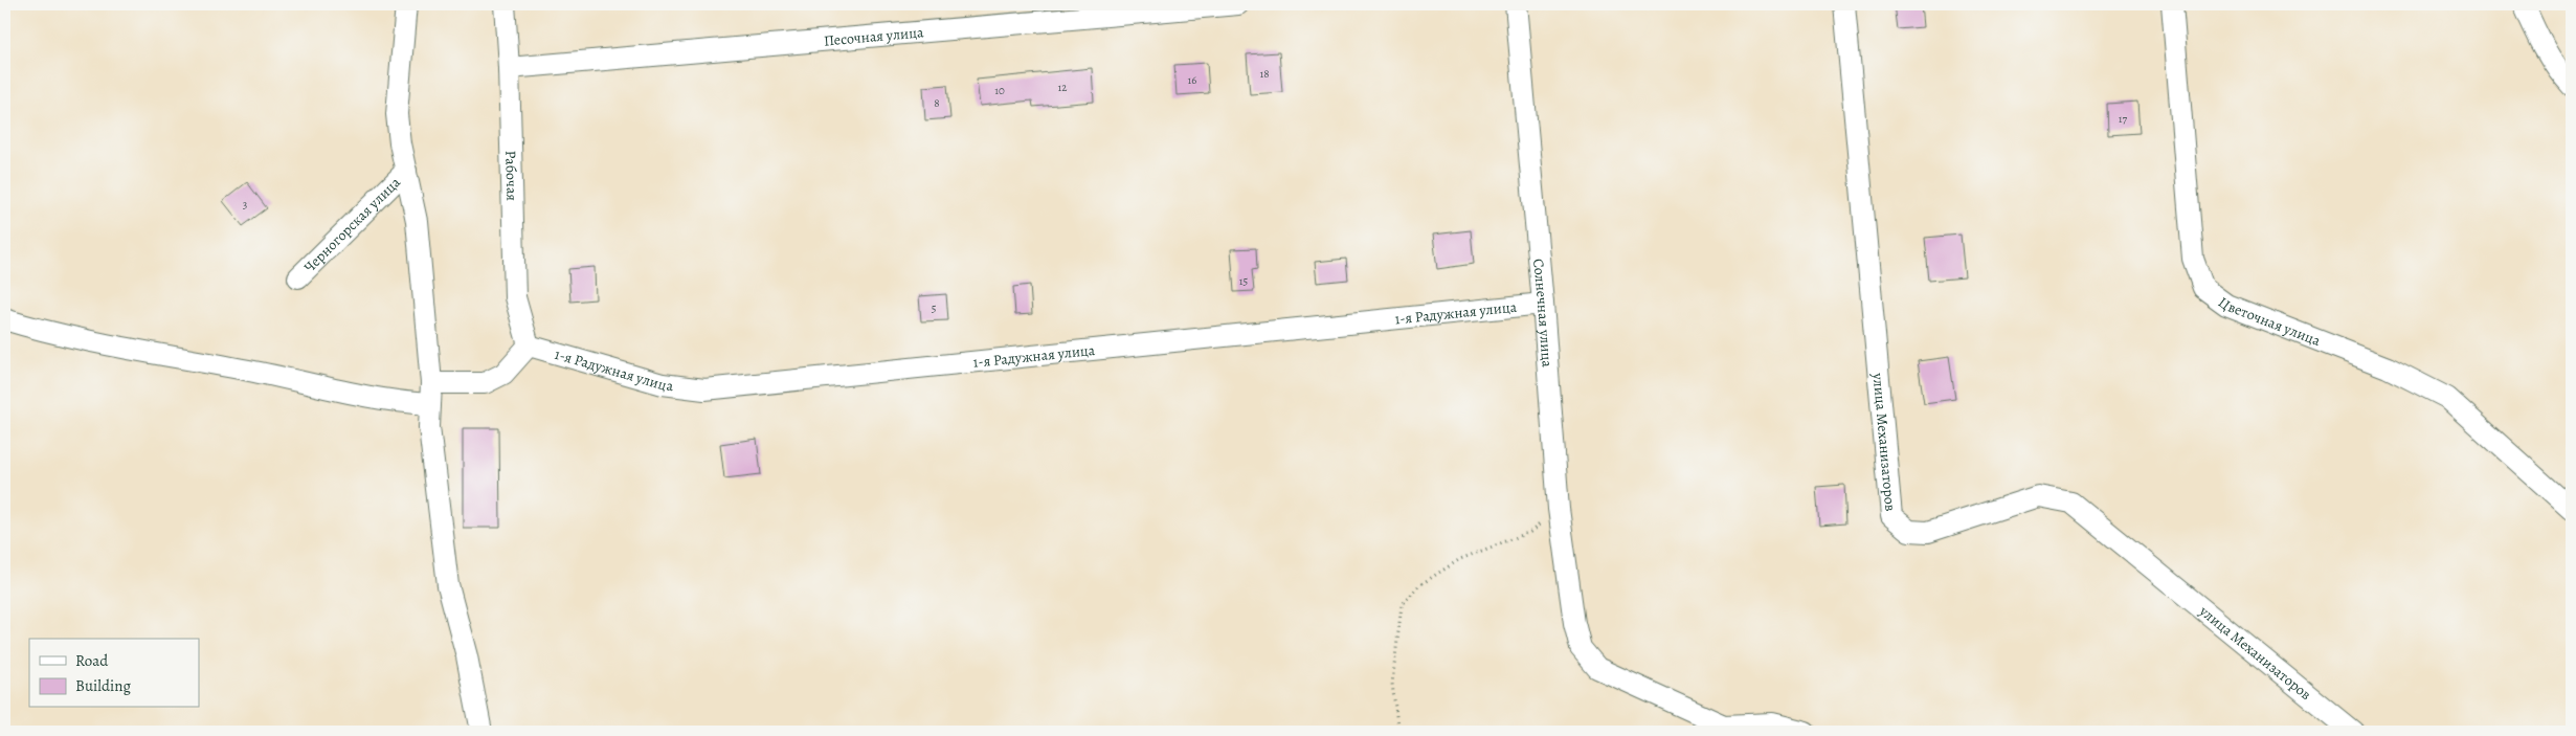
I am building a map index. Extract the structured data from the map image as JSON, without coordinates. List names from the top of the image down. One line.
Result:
{"streets":{"street":["Песочная улица","Рабочая","Черногорская улица","1-я Радужная улица","Солнечная улица","Цветочная улица","улица Механизаторов"]},"crossings":[["Песочная улица","Рабочая"],["Рабочая","1-я Радужная улица"],["1-я Радужная улица","Солнечная улица"]],"house_numbers":["18","16","12","10","8","17","3","15","5"],"legend":["Road","Building"]}
